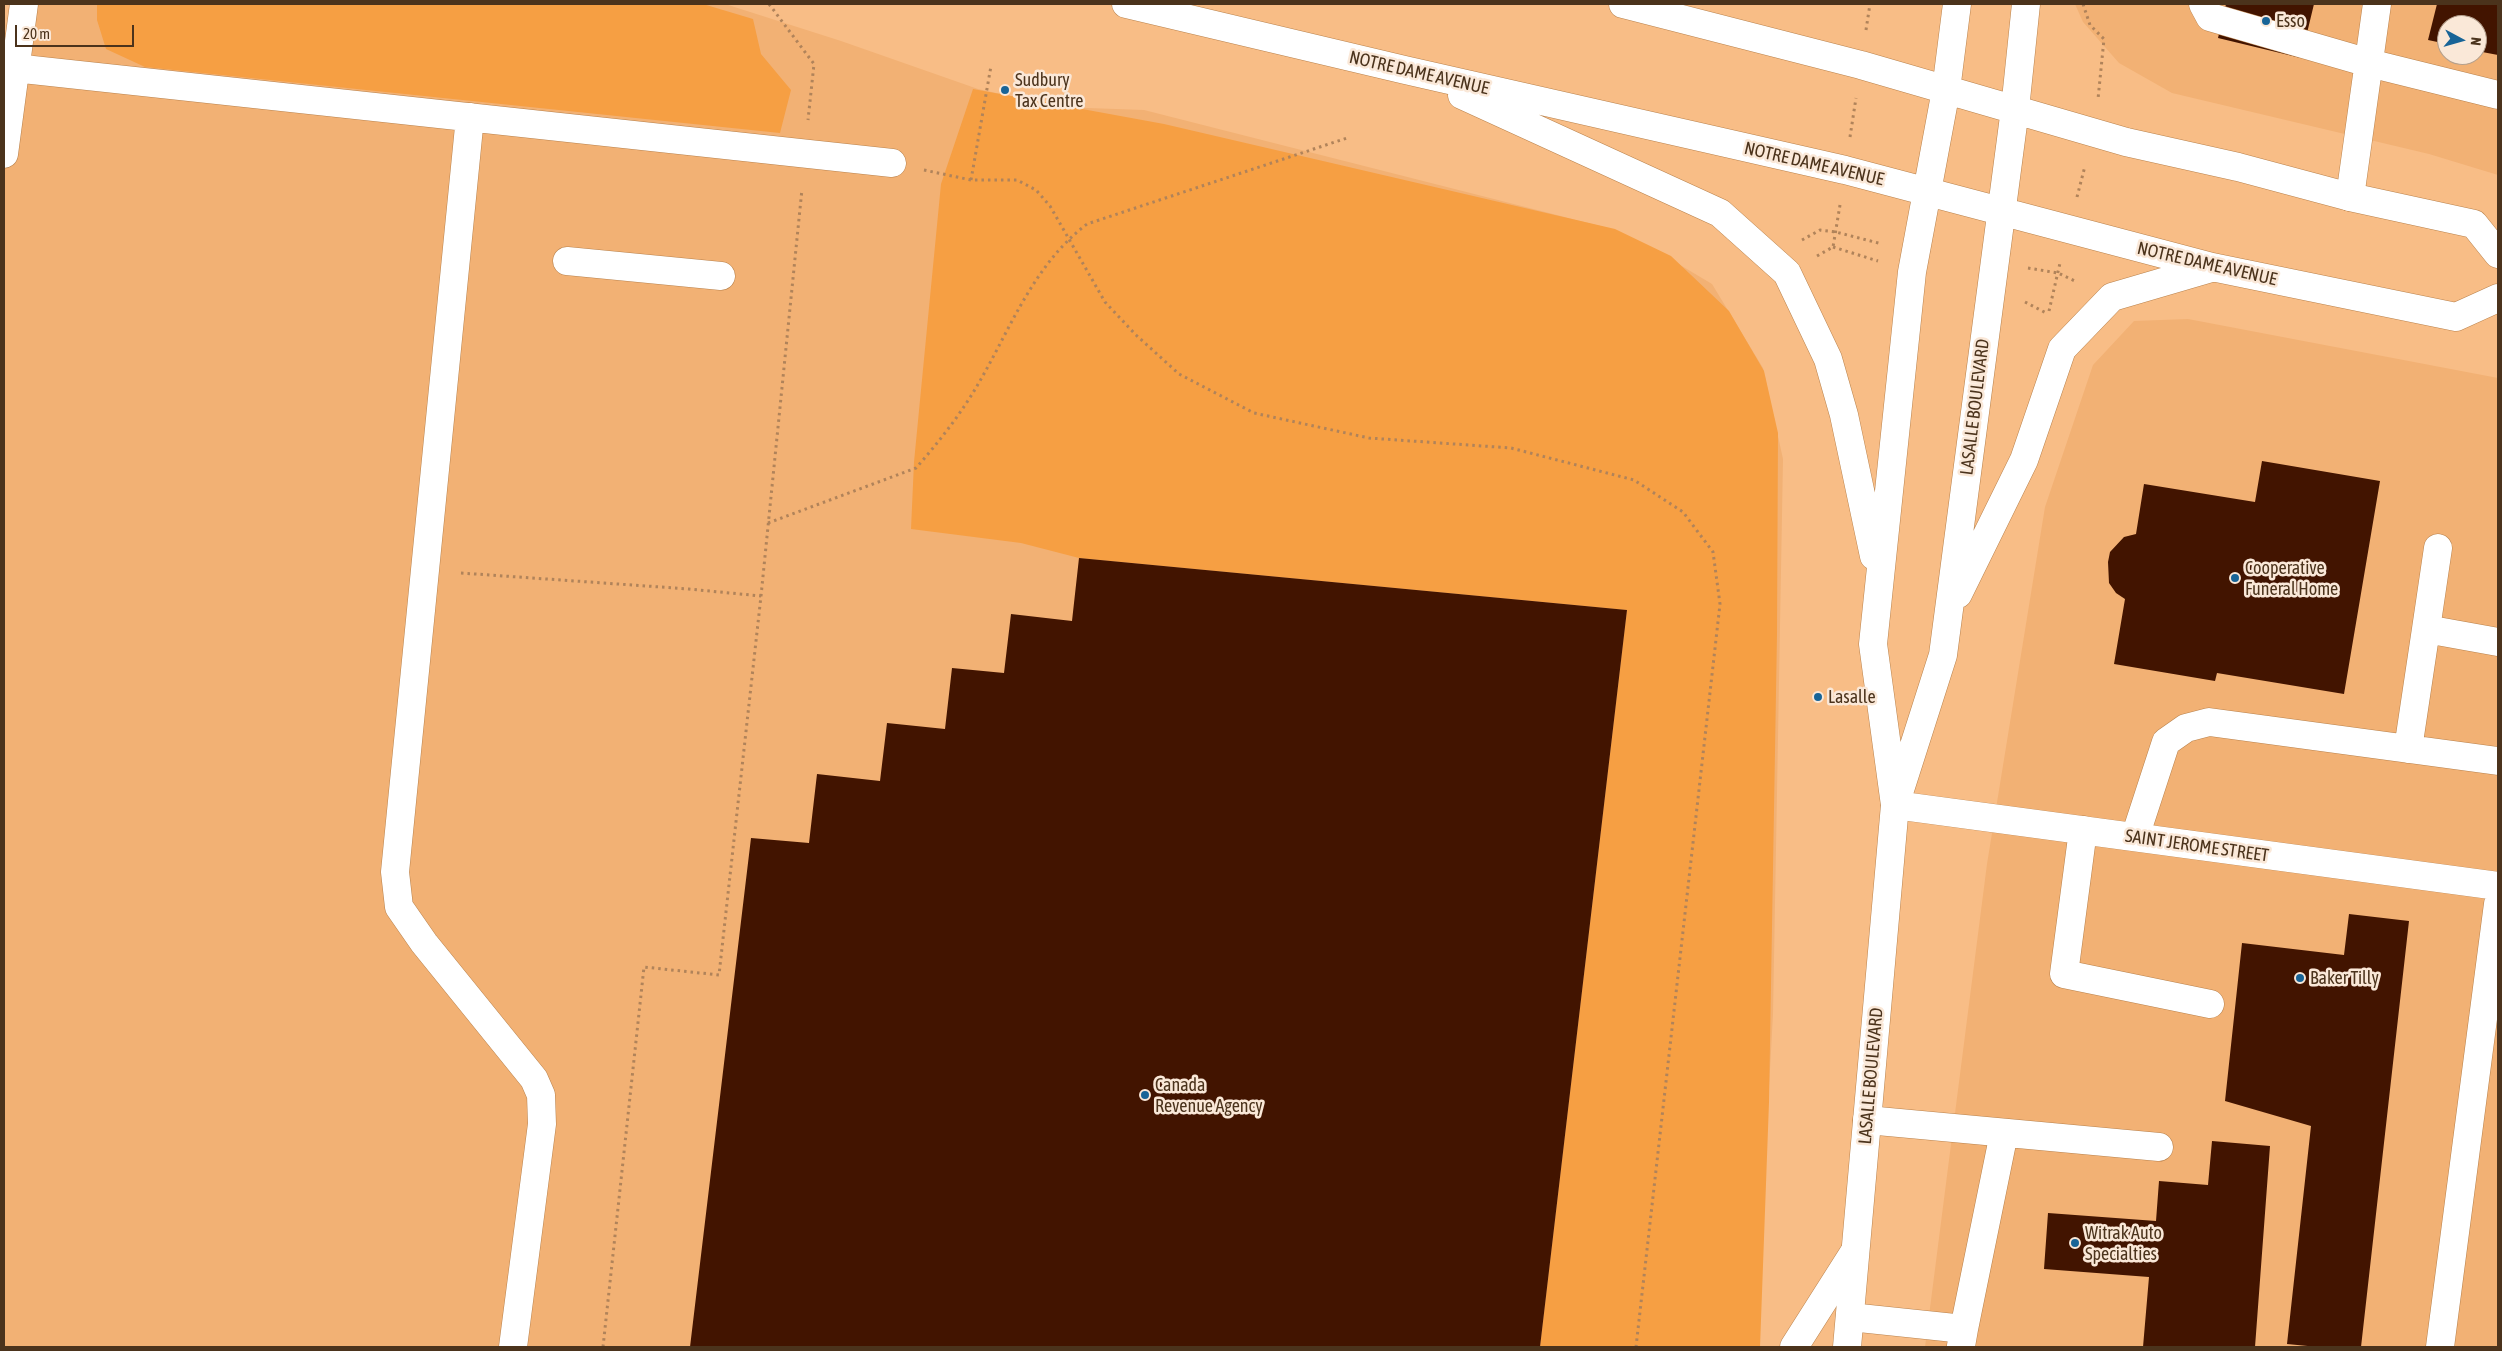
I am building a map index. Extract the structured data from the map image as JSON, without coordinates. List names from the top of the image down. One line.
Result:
{"streets":{"main road":["NOTRE DAME AVENUE","LASALLE BOULEVARD","SAINT JEROME STREET"]},"crossings":[["NOTRE DAME AVENUE","LASALLE BOULEVARD"],["LASALLE BOULEVARD","SAINT JEROME STREET"]],"places":["Esso","Sudbury Tax Centre","Cooperative Funeral Home","Lasalle","Baker Tilly","Canada Revenue Agency","Witrak Auto Specialties"],"scale_bar":"20 m","north":"right"}
